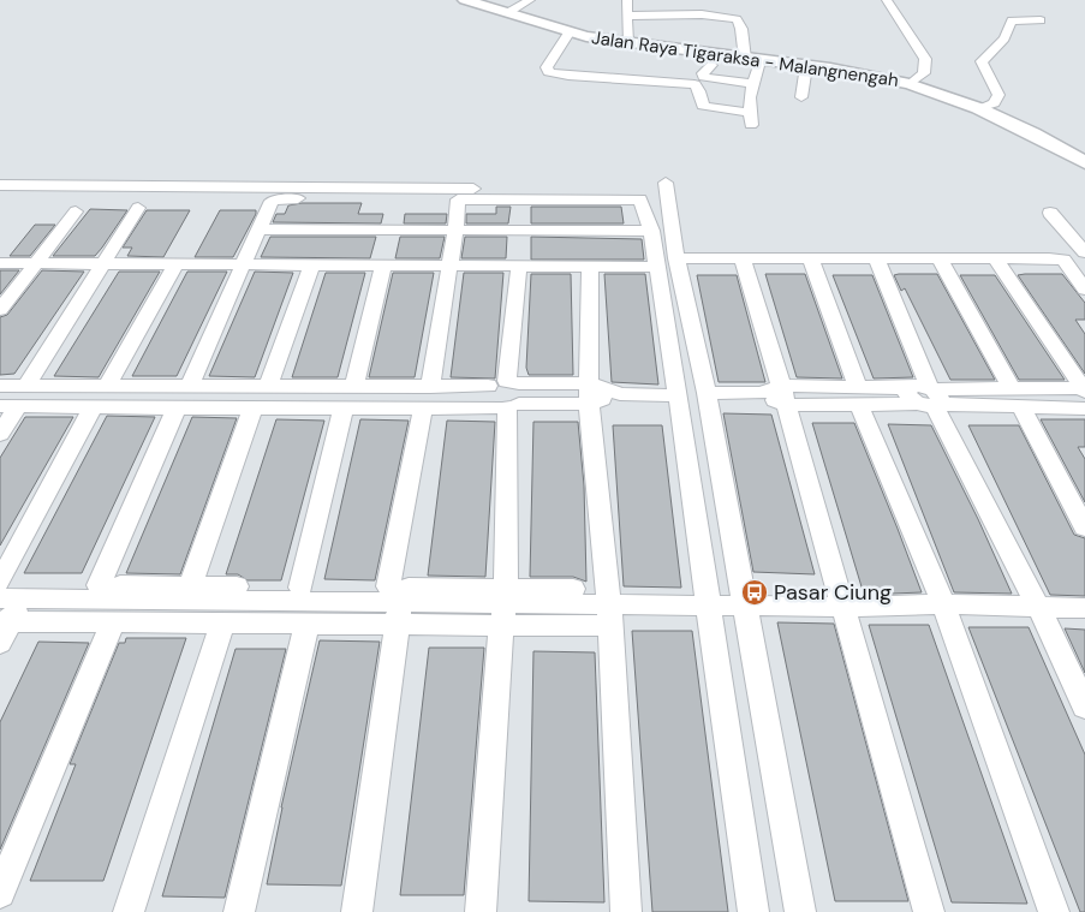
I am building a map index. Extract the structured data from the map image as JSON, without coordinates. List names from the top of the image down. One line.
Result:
{"streets":{"main road":["Jalan Raya Tigaraksa - Malangnengah"]},"places":{"bus stop":["Pasar Ciung"]}}
